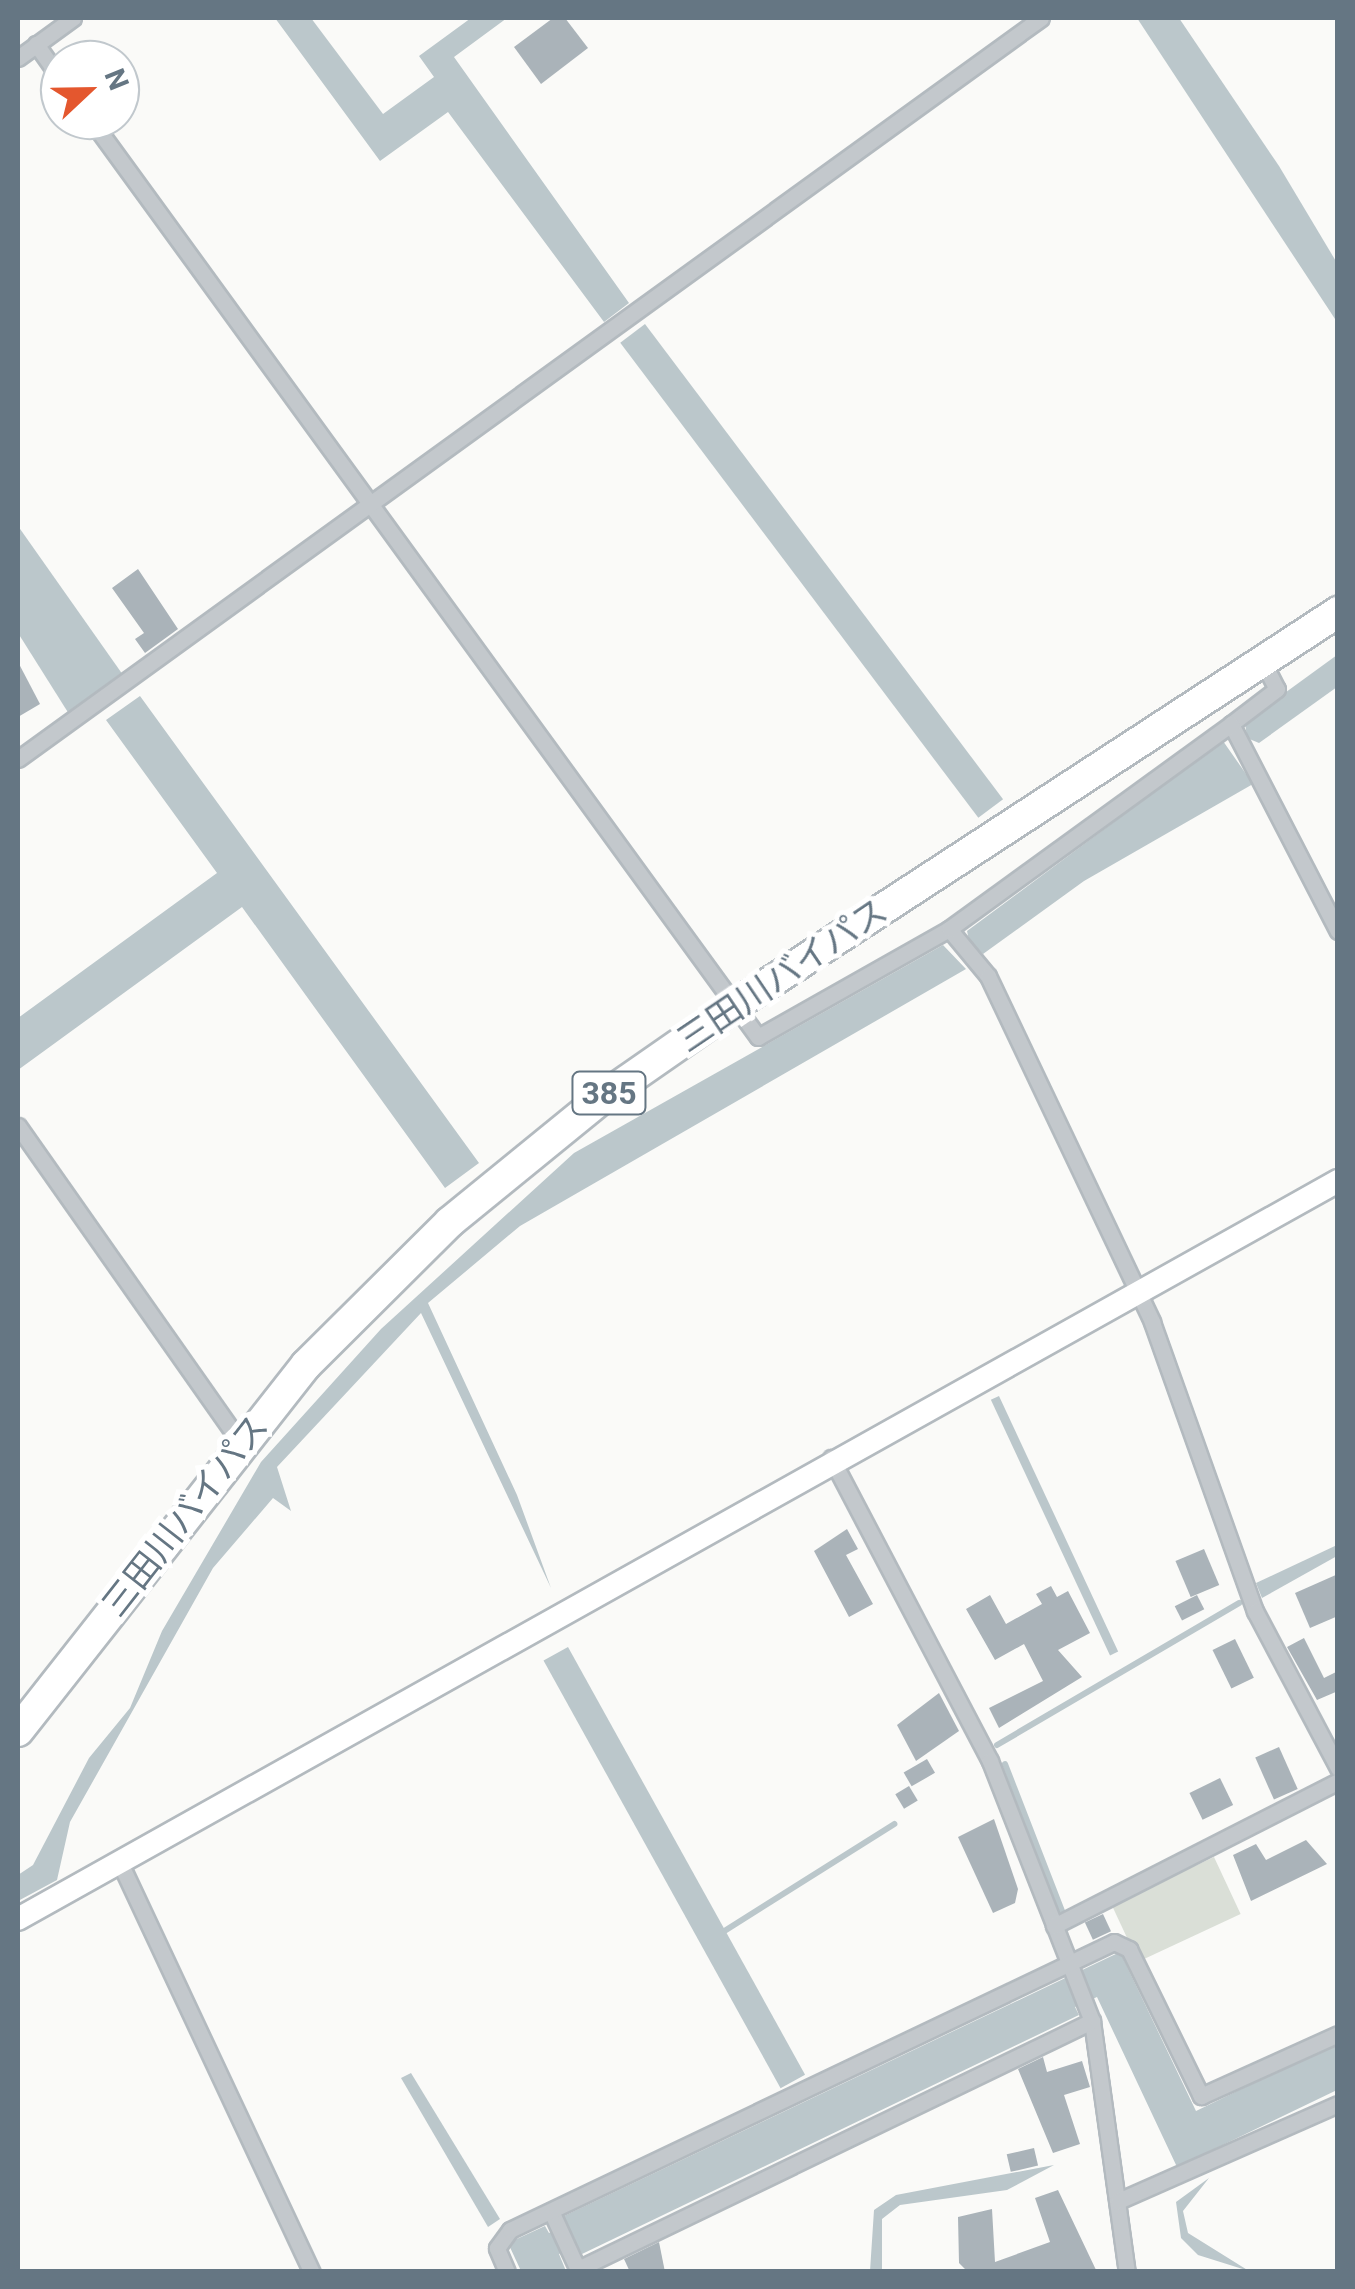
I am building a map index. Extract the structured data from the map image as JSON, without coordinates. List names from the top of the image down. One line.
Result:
{"streets":{"highway":["三田川バイパス","385"]},"north":"right"}
